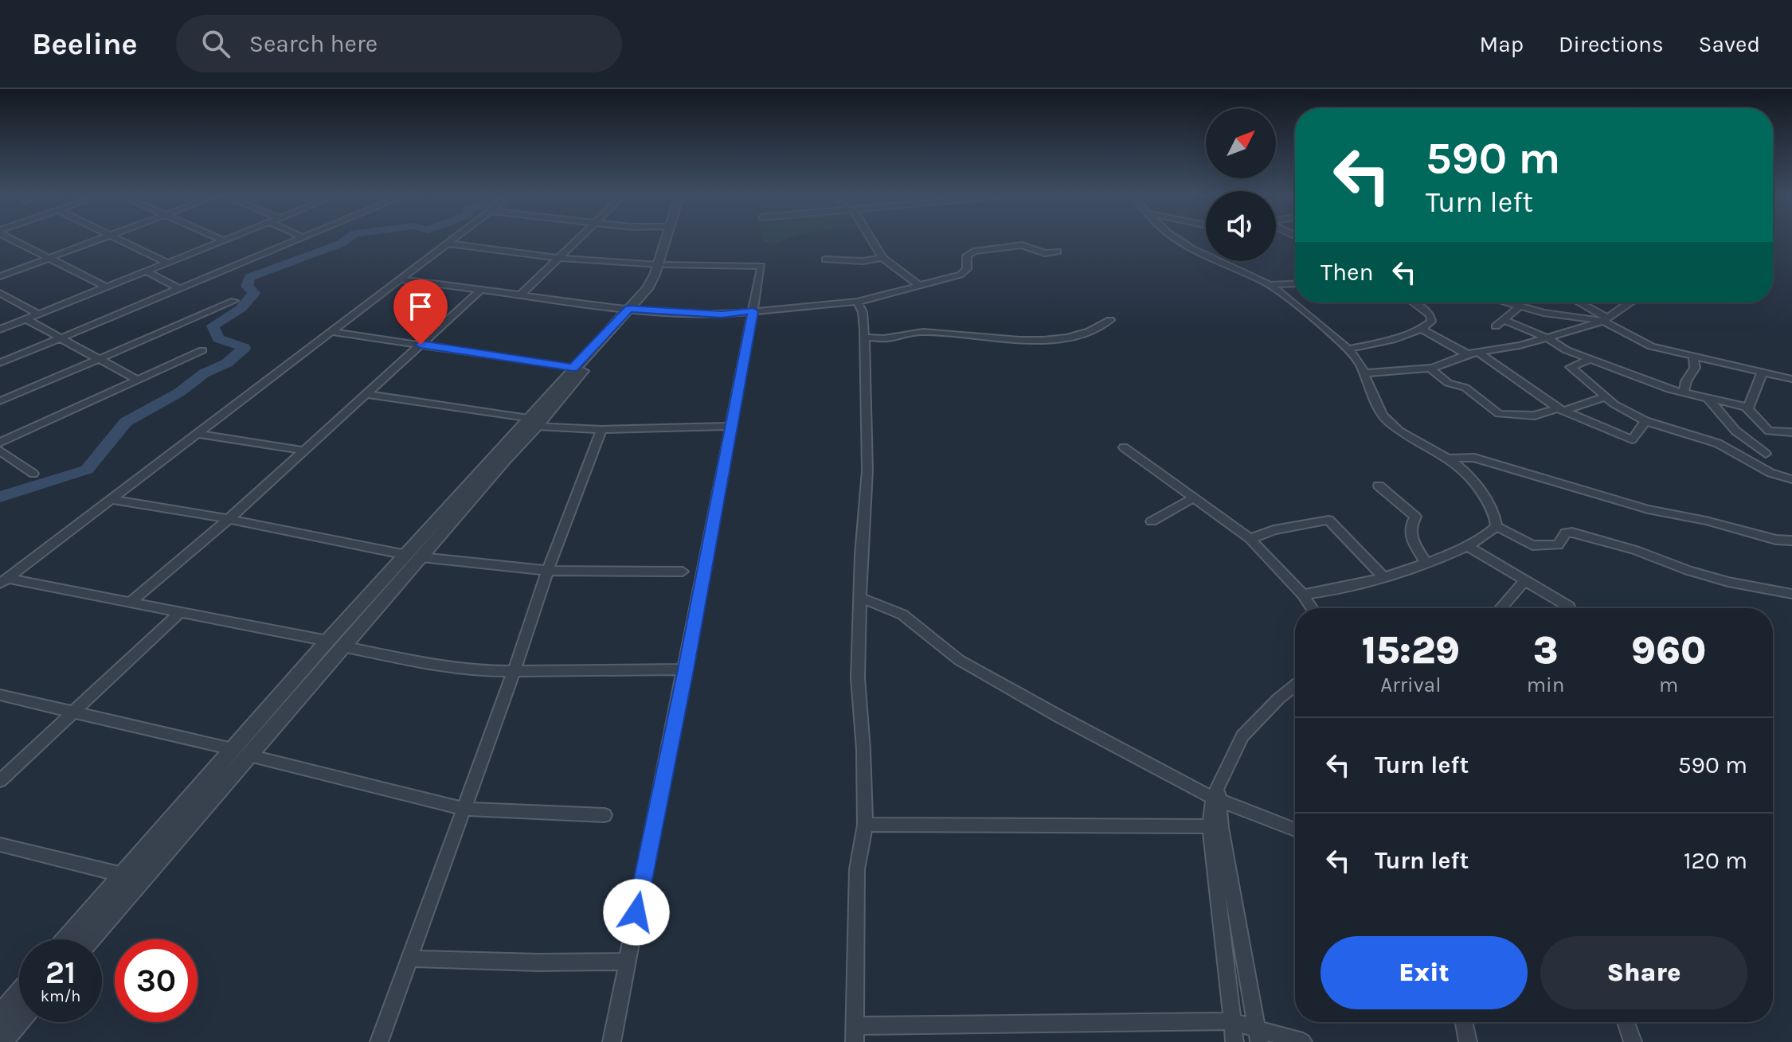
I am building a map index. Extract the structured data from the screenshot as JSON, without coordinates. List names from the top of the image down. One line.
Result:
{"north":"top right","page":{"header":"Beeline","search":"Search here","nav":["Map","Directions","Saved"],"turn":["590 m","Turn left"],"then":"Then","eta":["15:29","Arrival","3","min","960","m"],"list":[{"name":"Turn left","value":"590 m"},{"name":"Turn left","value":"120 m"}],"buttons":["Exit","Share"],"speed":"21 km/h","limit":"30"}}
